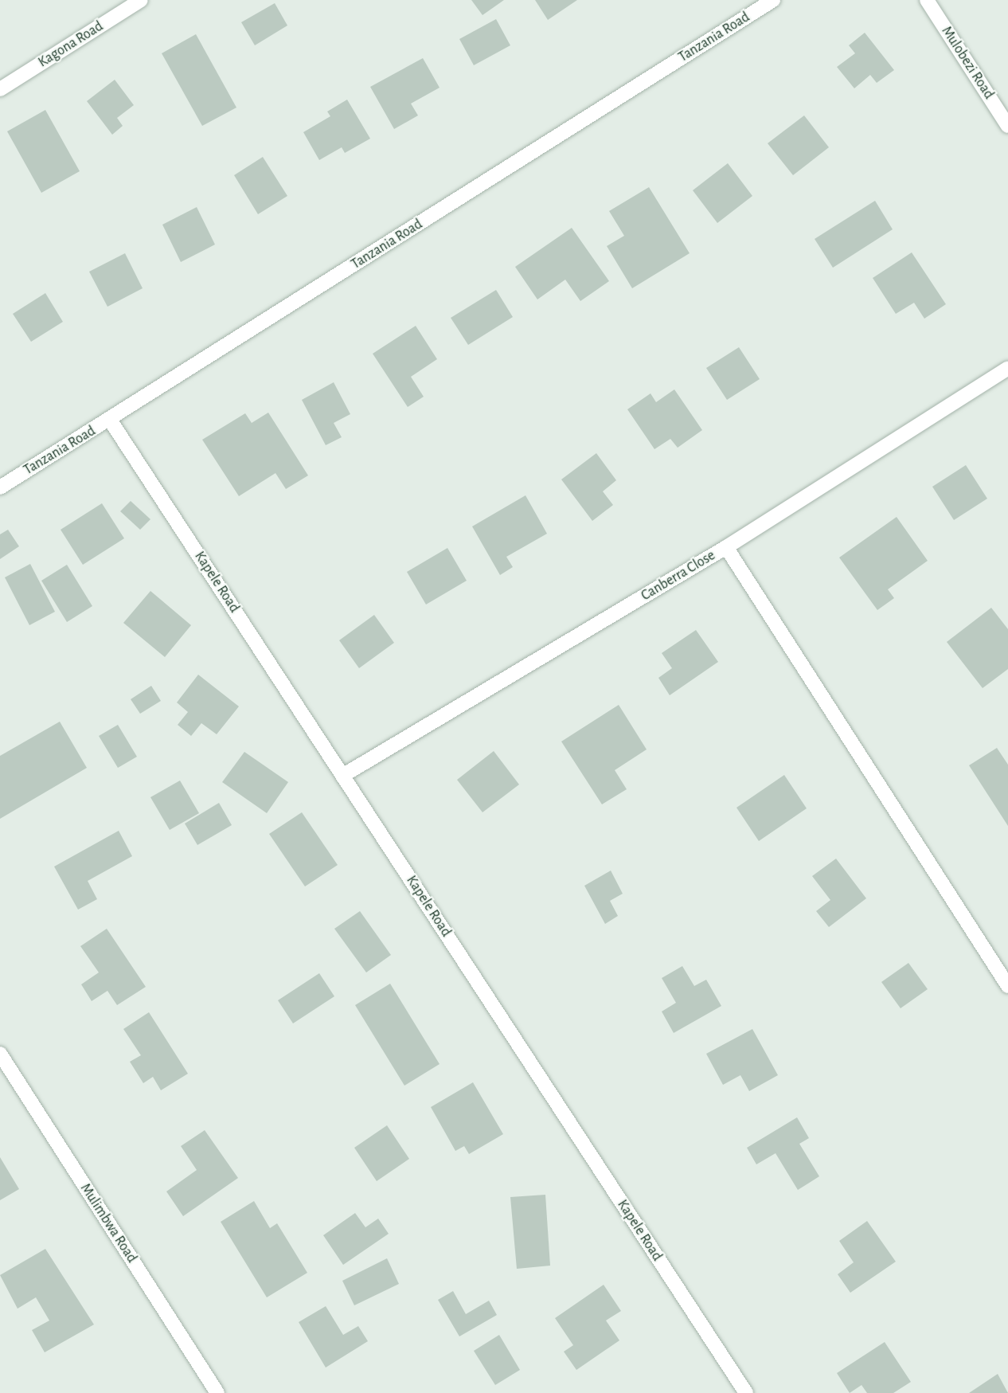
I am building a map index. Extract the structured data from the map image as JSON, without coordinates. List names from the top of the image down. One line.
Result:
{"streets":{"street":["Tanzania Road","Kagona Road","Mulobezi Road","Canberra Close","Kapele Road","Mulimbwa Road"]},"crossings":[["Tanzania Road","Kapele Road"],["Canberra Close","Kapele Road"]]}
